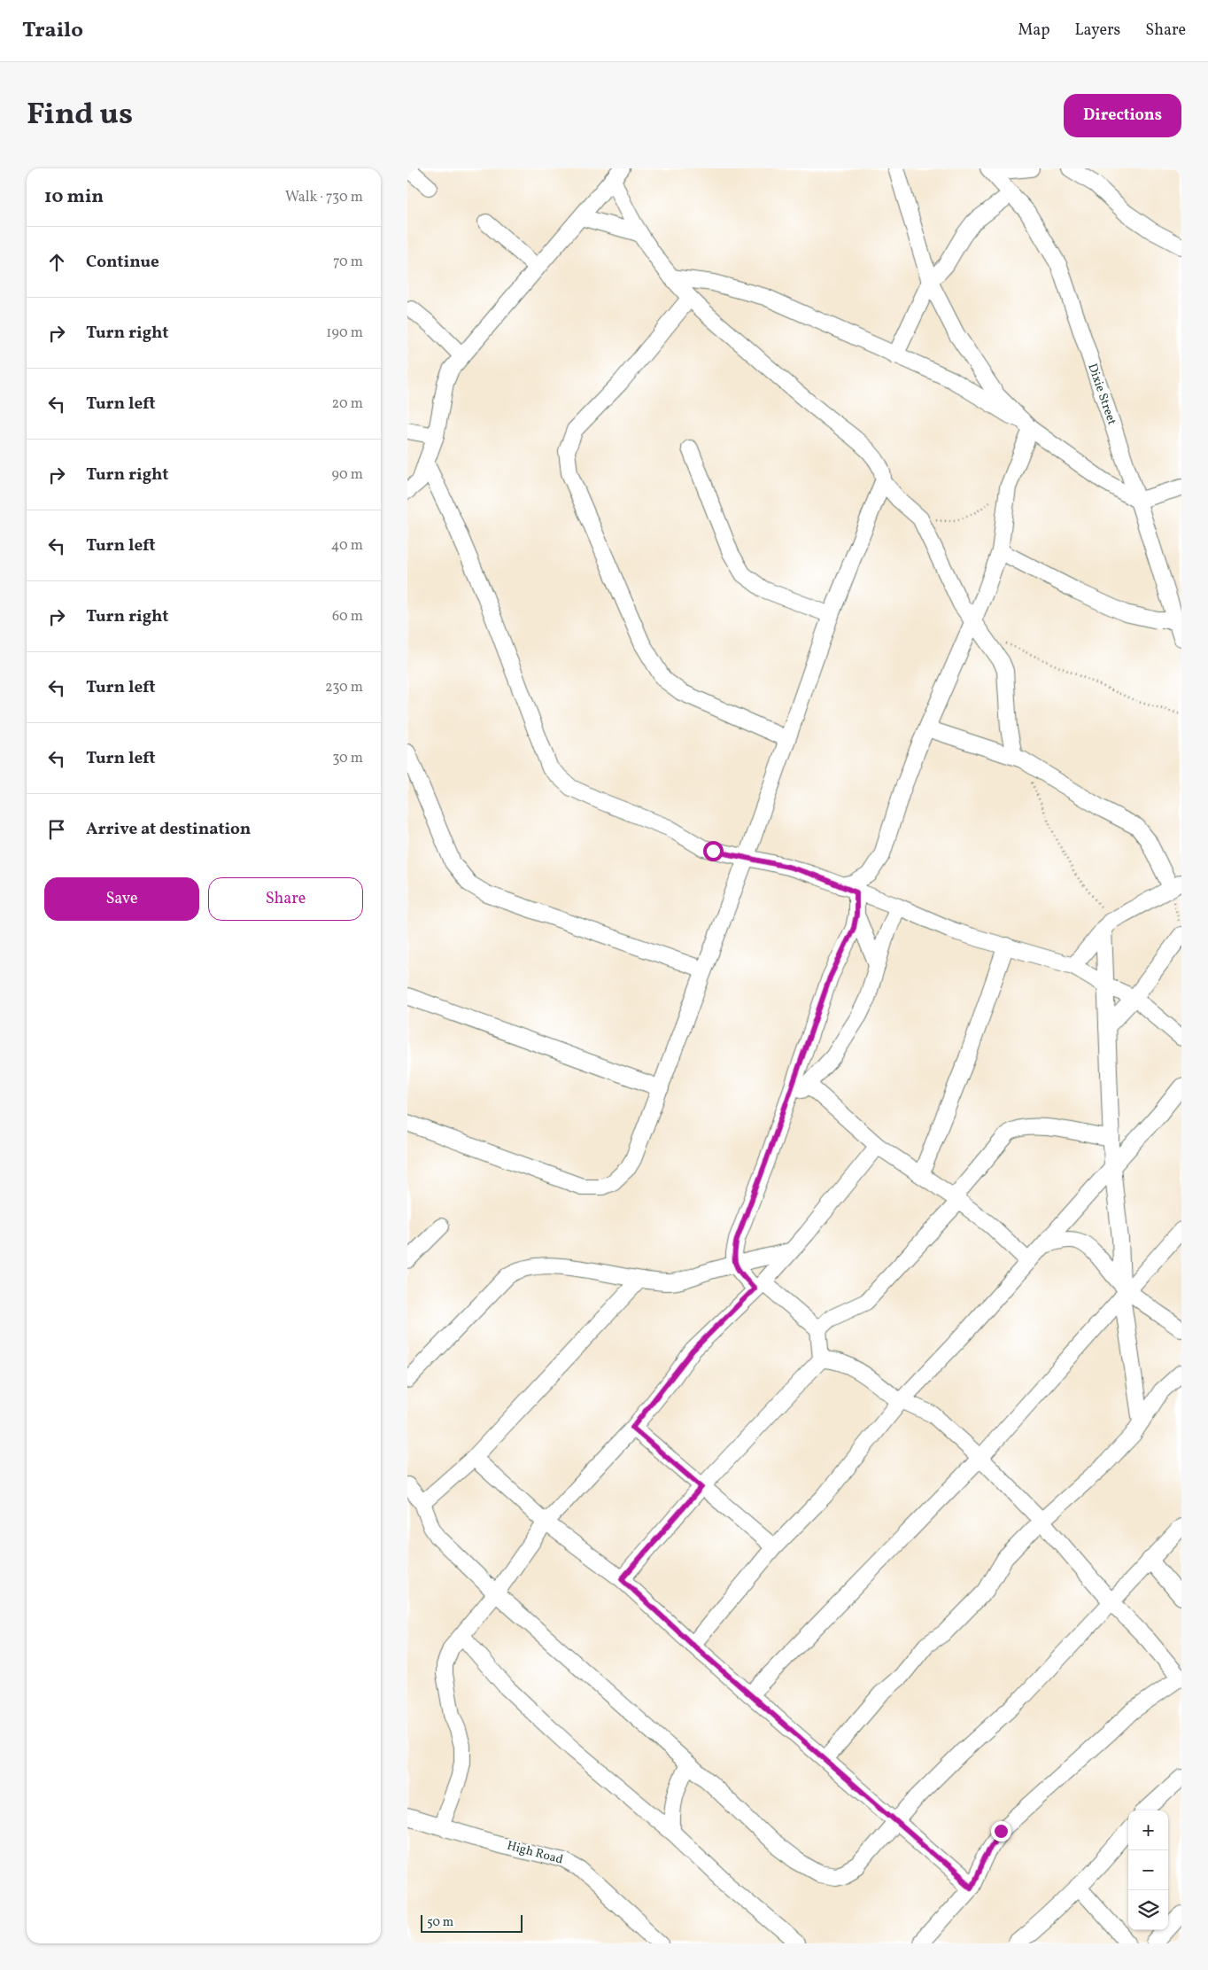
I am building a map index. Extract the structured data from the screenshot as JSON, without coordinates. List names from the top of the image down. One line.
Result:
{"streets":{"street":["Dixie Street","High Road"]},"scale_bar":"50 m","page":{"header":"Trailo","nav":["Map","Layers","Share"],"title":"Find us","buttons":["Directions",["Save","Share"]],"heading":["10 min","Walk · 730 m"],"list":[["Continue","70 m"],["Turn right","190 m"],["Turn left","20 m"],["Turn right","90 m"],["Turn left","40 m"],["Turn right","60 m"],["Turn left","230 m"],["Turn left","30 m"],"Arrive at destination"],"map_buttons":["+","−"],"scale":"50 m"}}
